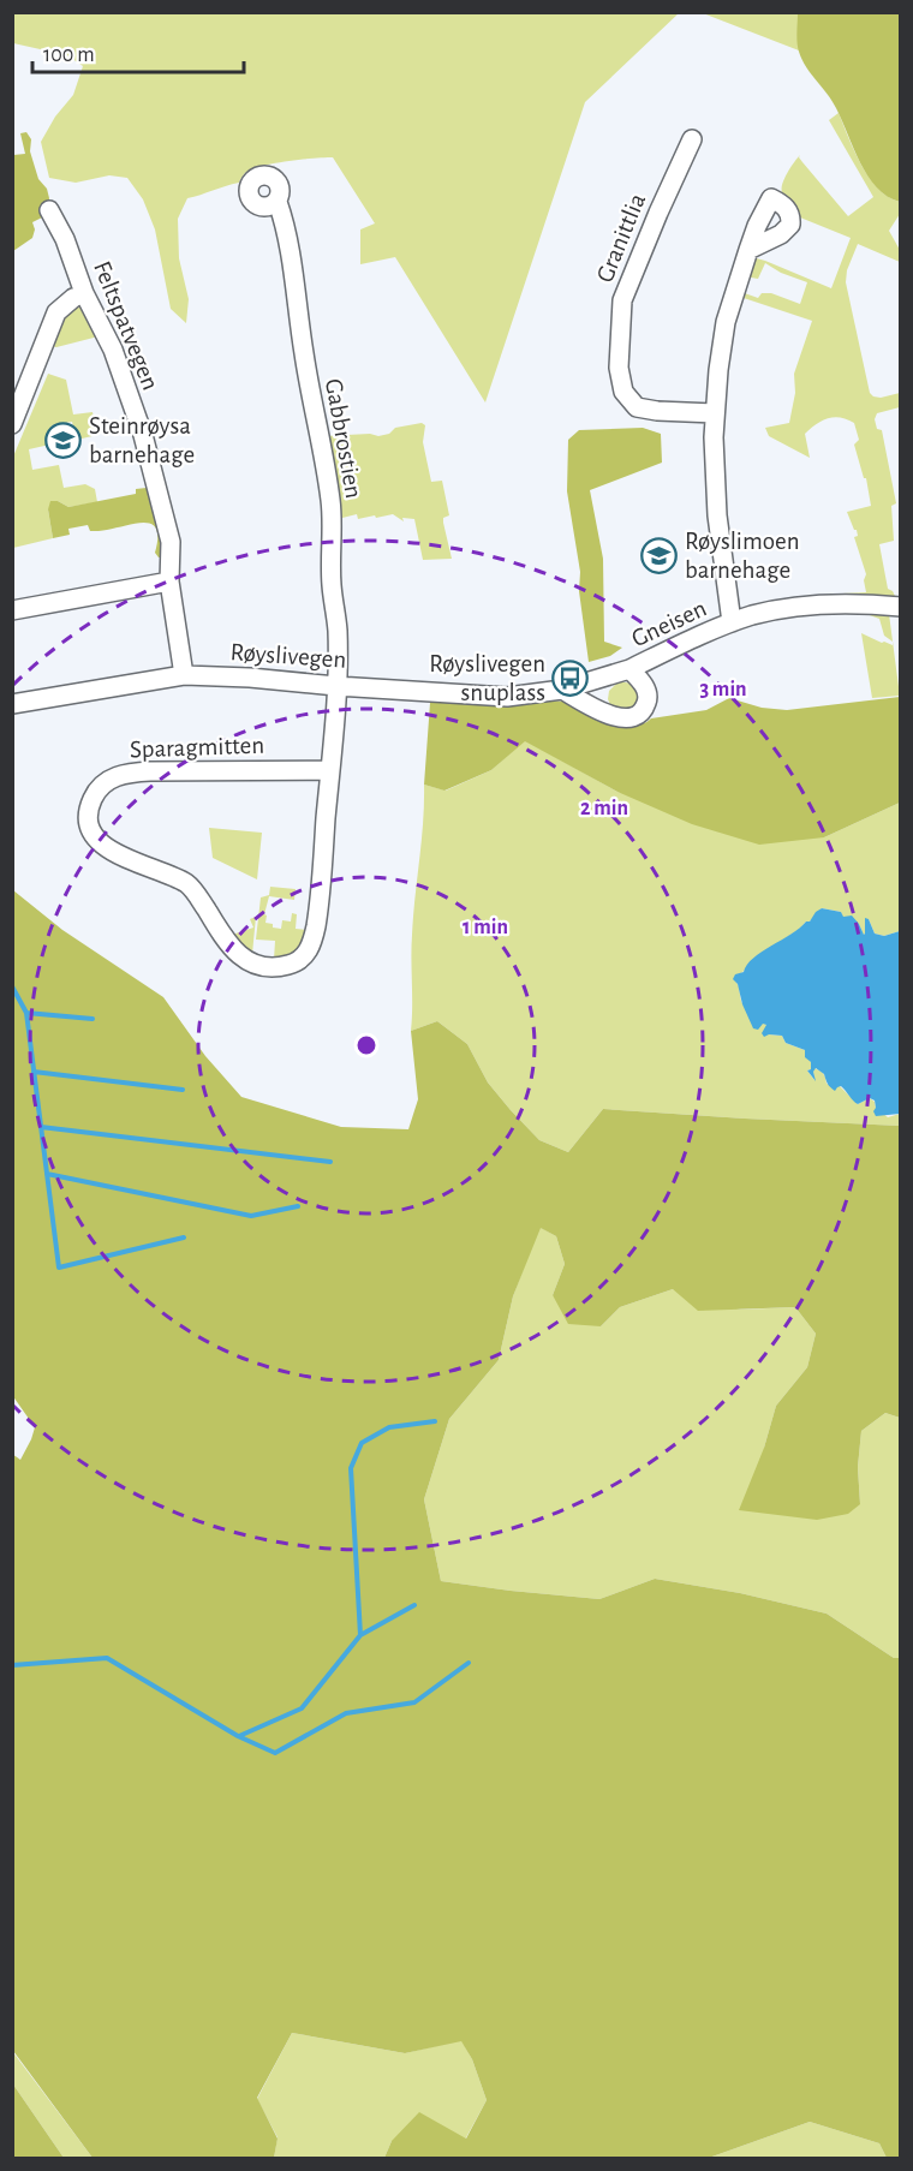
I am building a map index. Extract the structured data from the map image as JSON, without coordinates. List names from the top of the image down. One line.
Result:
{"streets":{"street":["Granittlia","Feltspatvegen","Gabbrostien","Gneisen","Røyslivegen","Sparagmitten"]},"crossings":[["Feltspatvegen","Røyslivegen"],["Gabbrostien","Røyslivegen"],["Gabbrostien","Sparagmitten"],["Gneisen","Røyslivegen"],["Røyslivegen","Sparagmitten"]],"places":{"school or university":["Steinrøysa barnehage","Røyslimoen barnehage"],"bus stop":["Røyslivegen snuplass"]},"scale_bar":"100 m","rings":["3 min","2 min","1 min"]}
